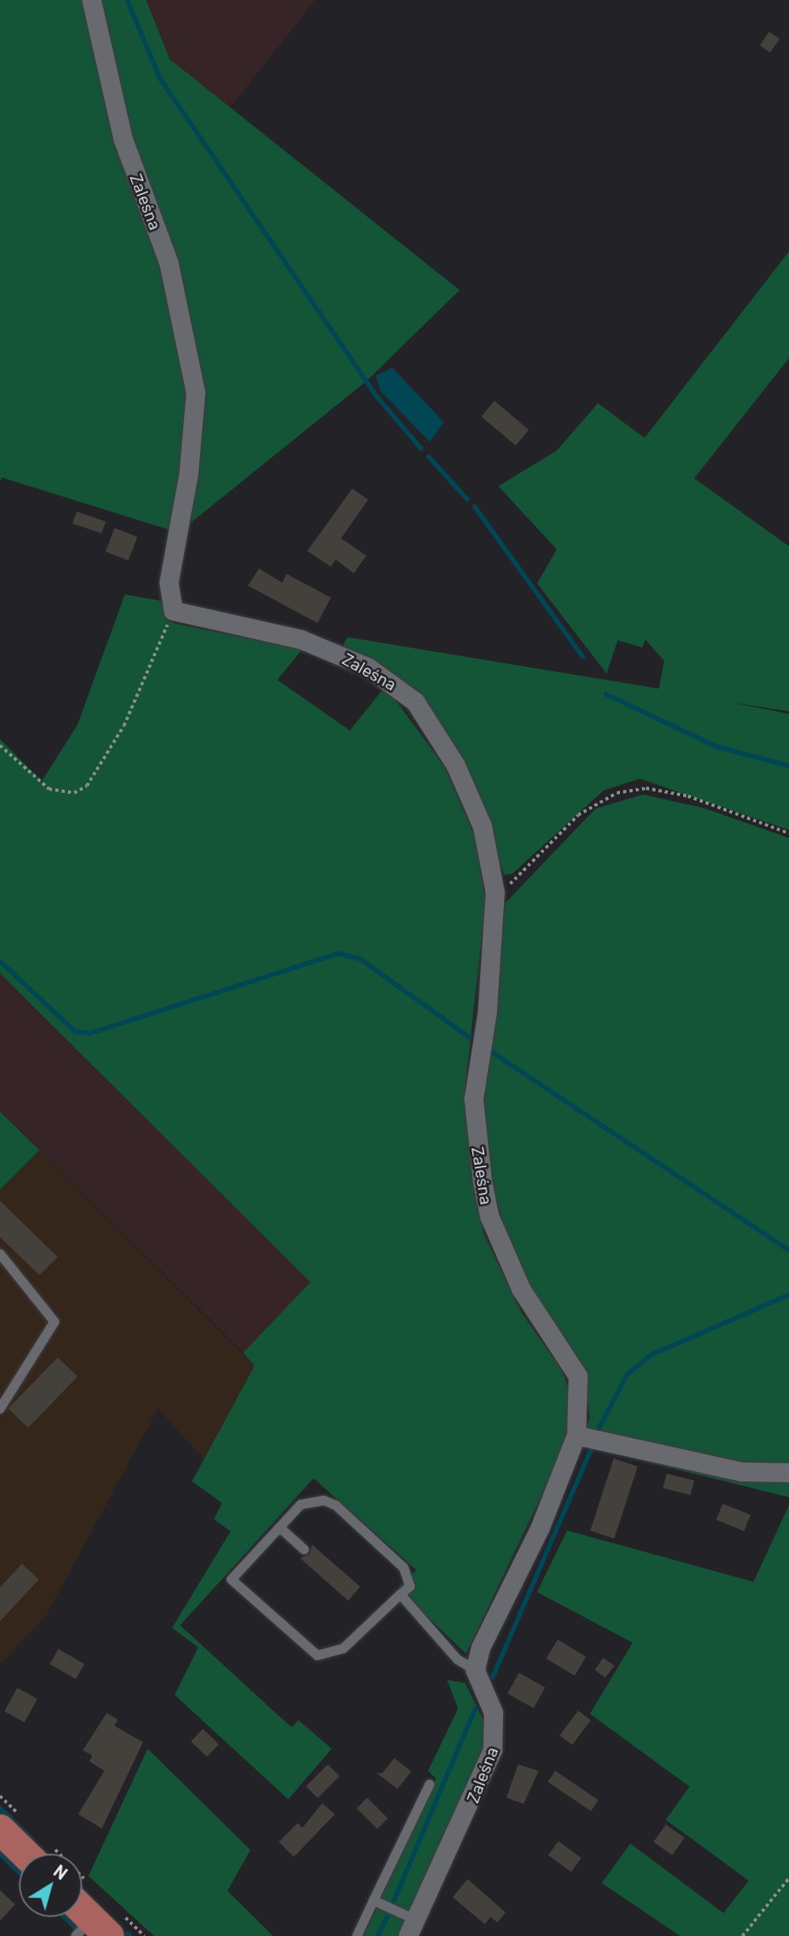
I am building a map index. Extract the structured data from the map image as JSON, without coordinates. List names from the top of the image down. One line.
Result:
{"streets":{"street":["Zaleśna"]},"north":"top right"}
